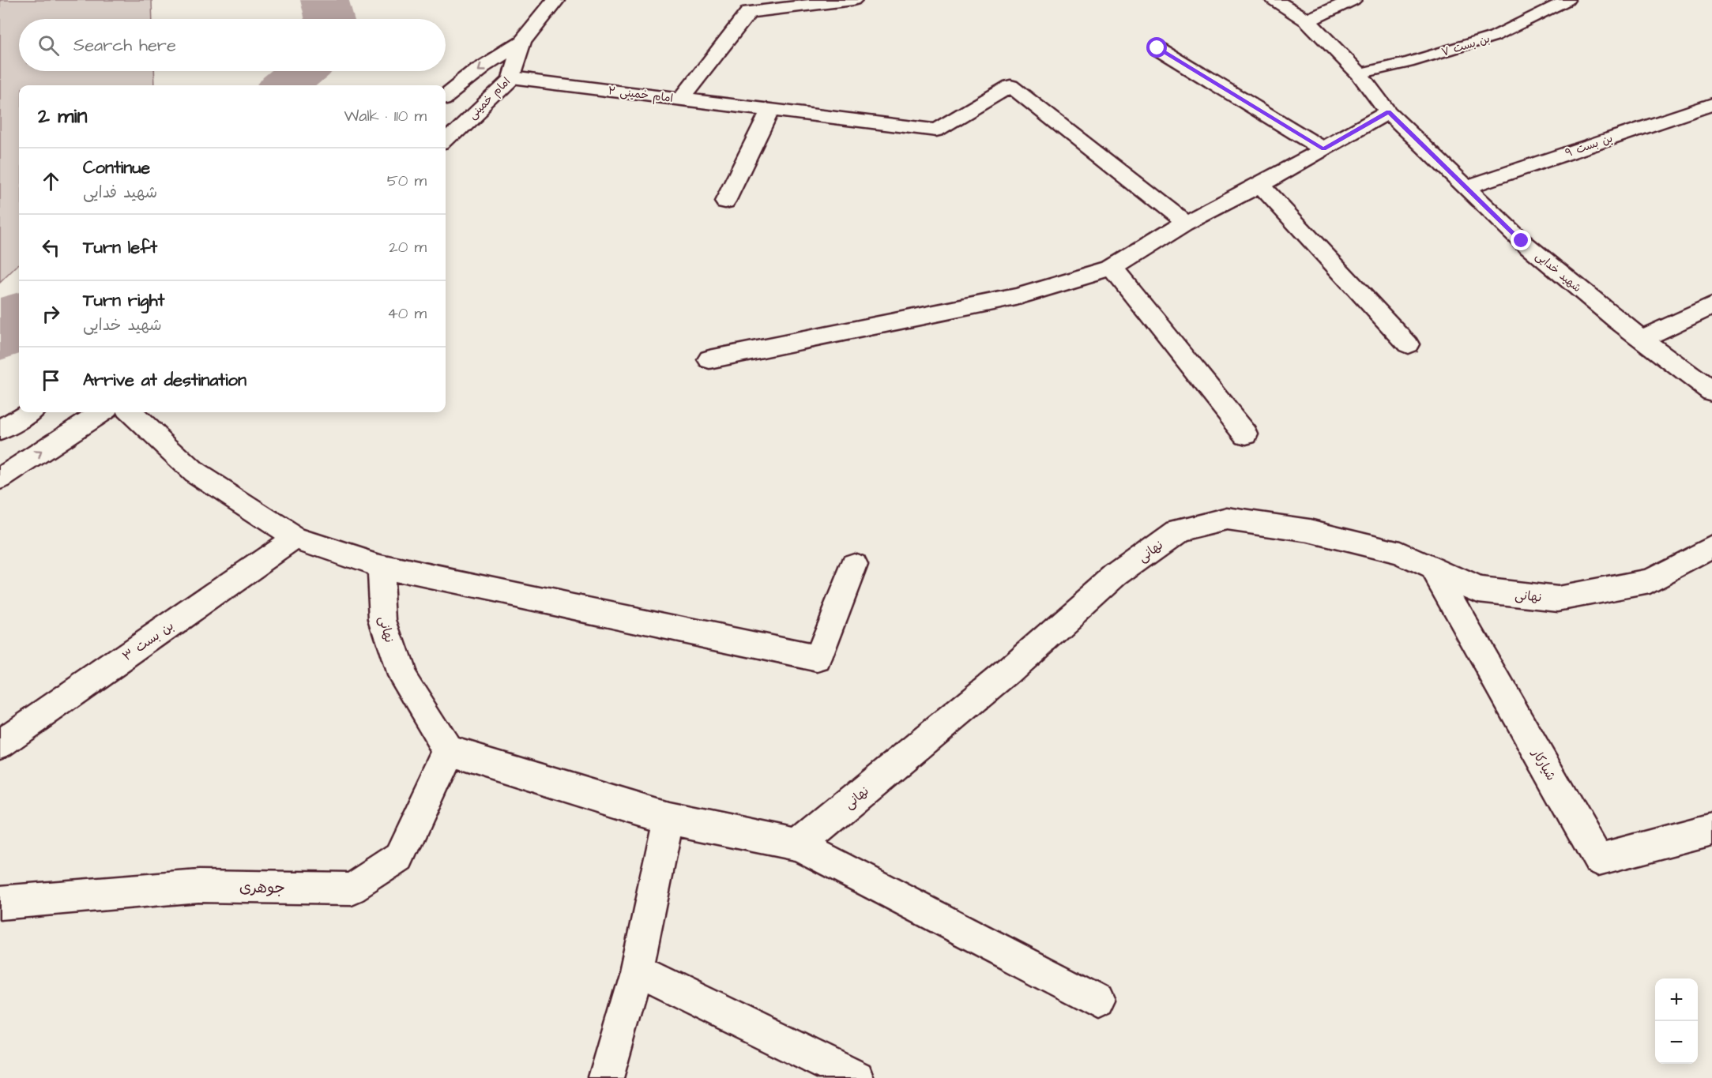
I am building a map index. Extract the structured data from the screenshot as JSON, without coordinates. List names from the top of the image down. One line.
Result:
{"streets":{"street":["امام خمینی ۲","امام خمینی","بن بست ۹","شهید خدایی","نهانی","بن بست ۳","شیارکار","جوهری"],"lane":["بن بست ۷"]},"crossings":[["بن بست ۷","شهید خدایی"],["امام خمینی ۲","امام خمینی"],["بن بست ۹","شهید خدایی"],["نهانی","شیارکار"],["نهانی","جوهری"]],"page":{"search":"Search here","heading":["2 min","Walk · 110 m"],"list":[["Continue","شهید فدایی","50 m"],["Turn left","20 m"],["Turn right","شهید خدایی","40 m"],"Arrive at destination"],"map_buttons":["+","−"]}}
